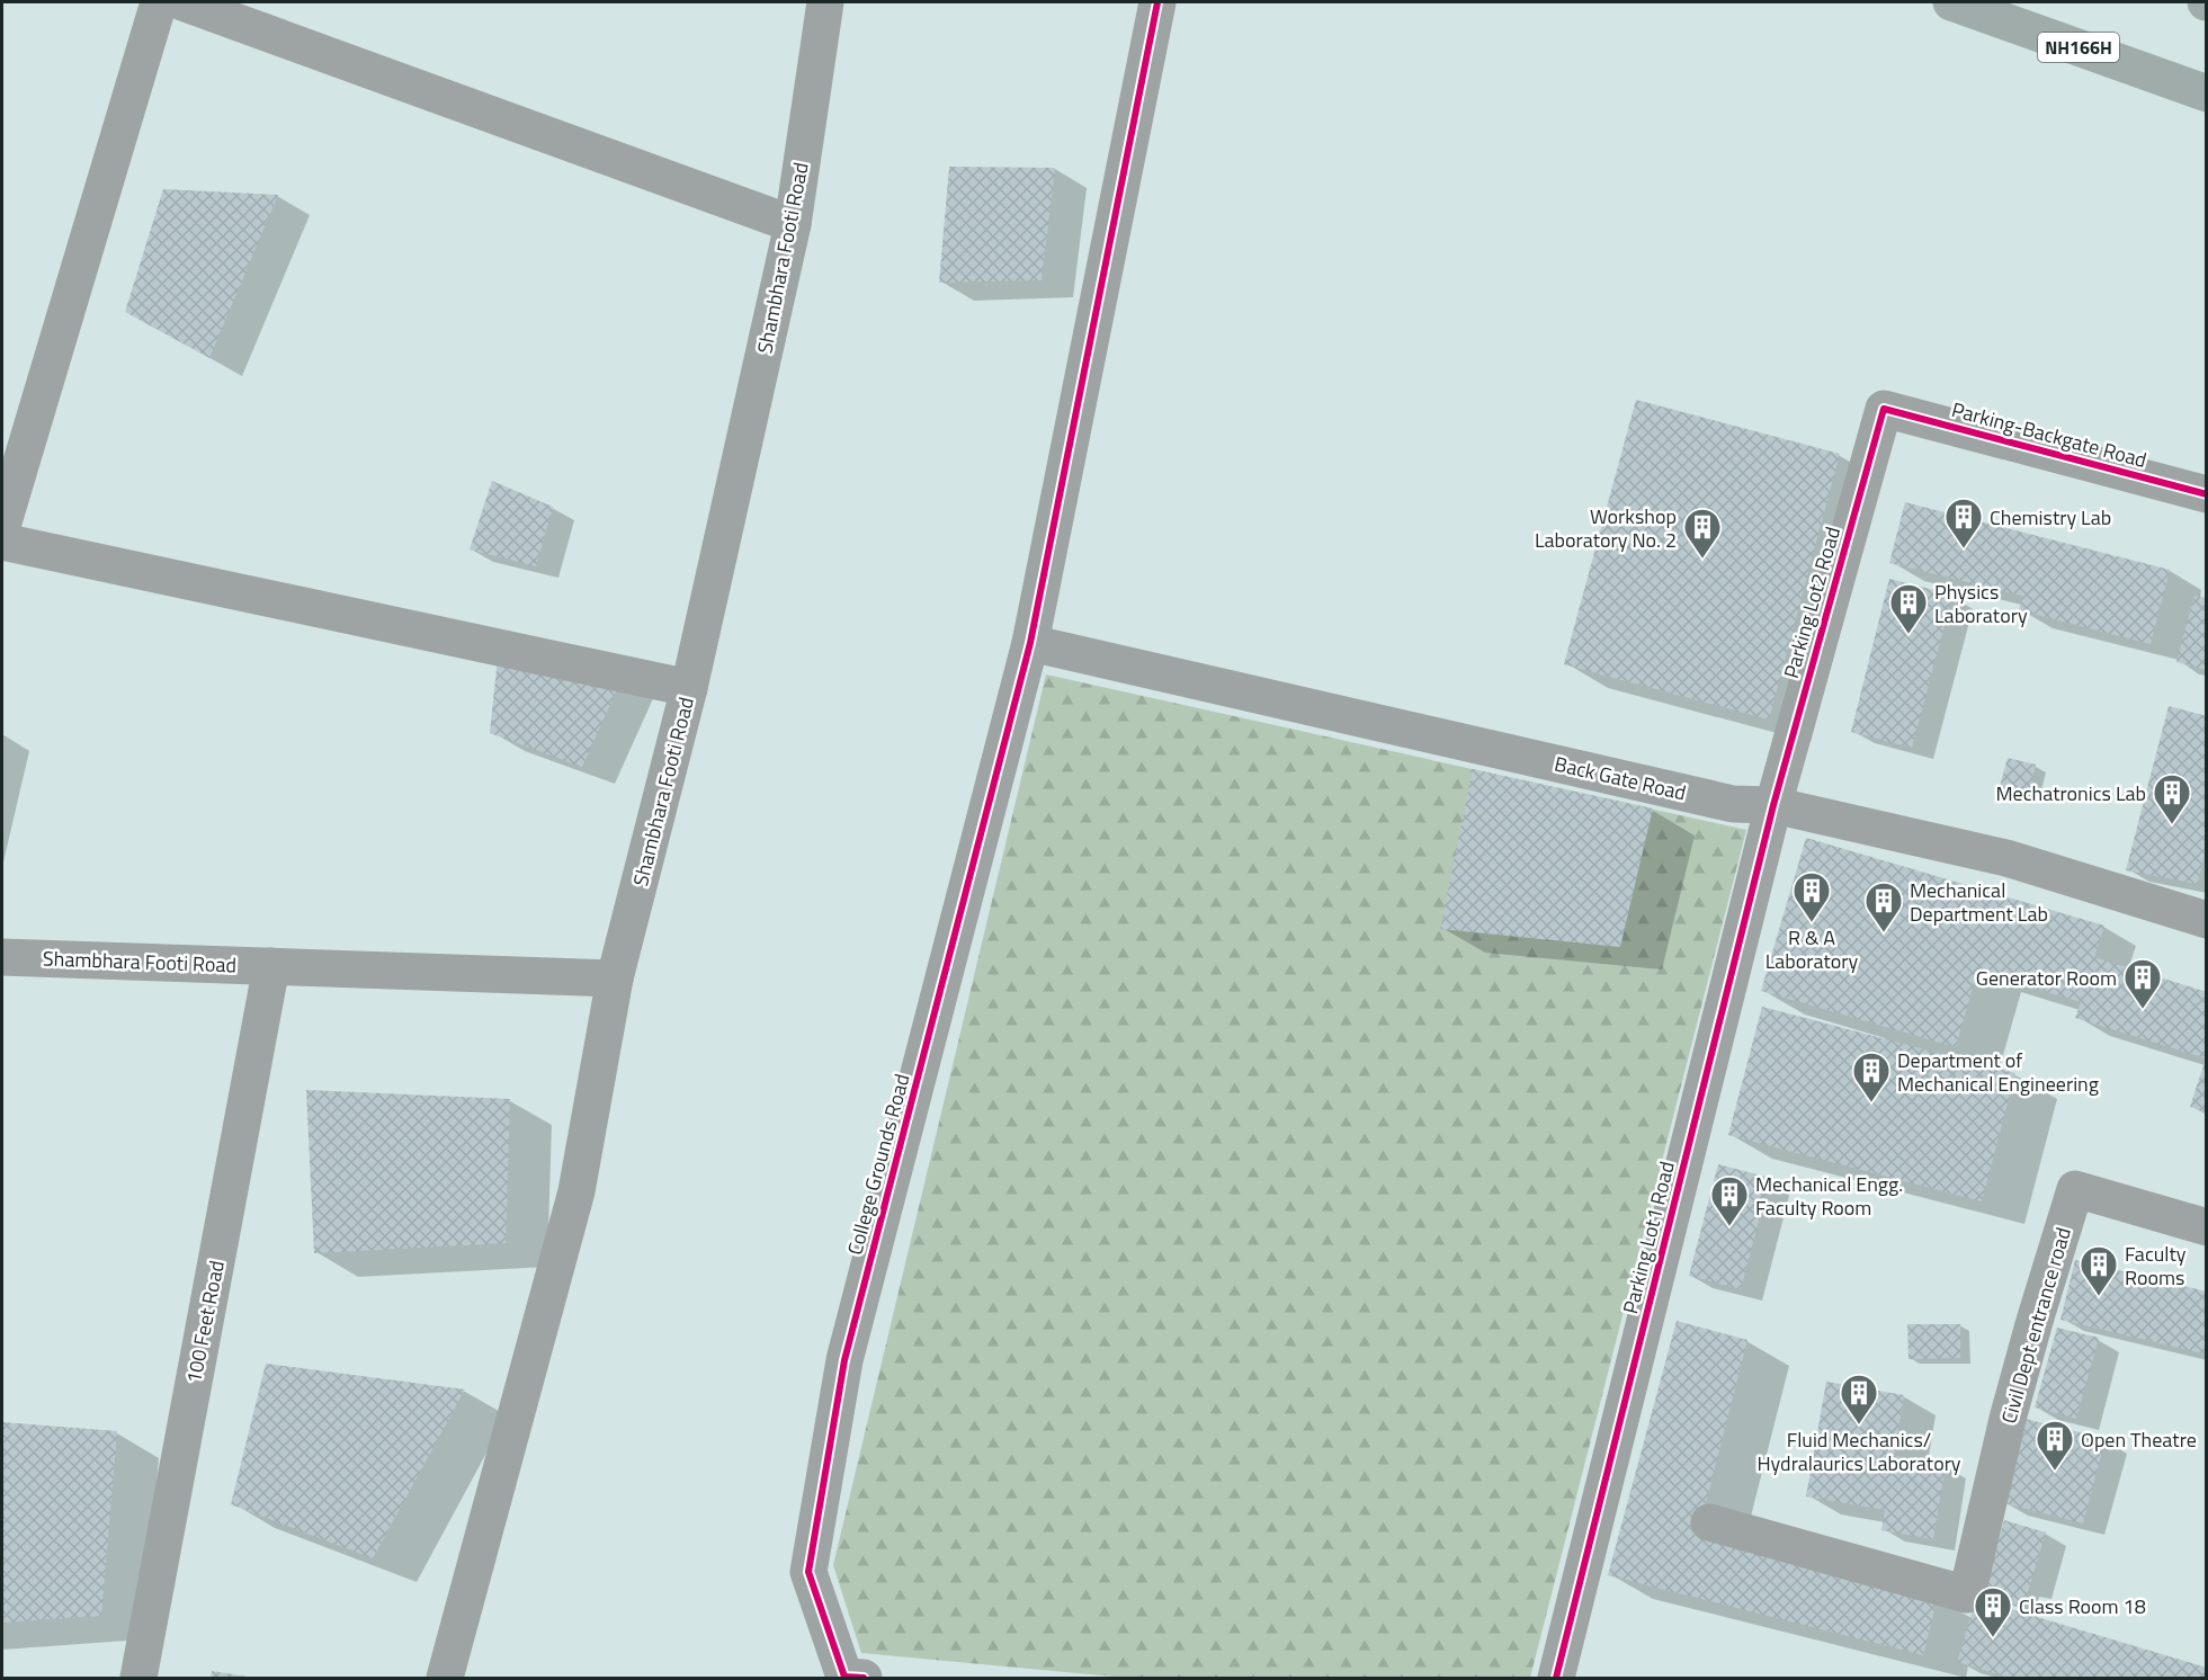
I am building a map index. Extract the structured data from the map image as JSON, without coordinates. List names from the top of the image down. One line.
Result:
{"streets":{"highway":["NH166H"],"street":["Shambhara Footi Road","Parking-Backgate Road","Parking Lot2 Road","Back Gate Road","College Grounds Road","Parking Lot1 Road","100 Feet Road","Civil Dept entrance road"]},"crossings":[["Shambhara Footi Road","100 Feet Road"],["Parking-Backgate Road","Parking Lot2 Road"],["Parking Lot2 Road","Back Gate Road"],["Parking Lot2 Road","Parking Lot1 Road"],["Back Gate Road","College Grounds Road"],["Back Gate Road","Parking Lot1 Road"]],"places":{"building":["Chemistry Lab","Workshop Laboratory No. 2","Physics Laboratory","Mechatronics Lab","R & A Laboratory","Mechanical Department Lab","Generator Room","Department of Mechanical Engineering","Mechanical Engg. Faculty Room","Faculty Rooms","Fluid Mechanics/ Hydralaurics Laboratory","Open Theatre","Class Room 18"]}}
